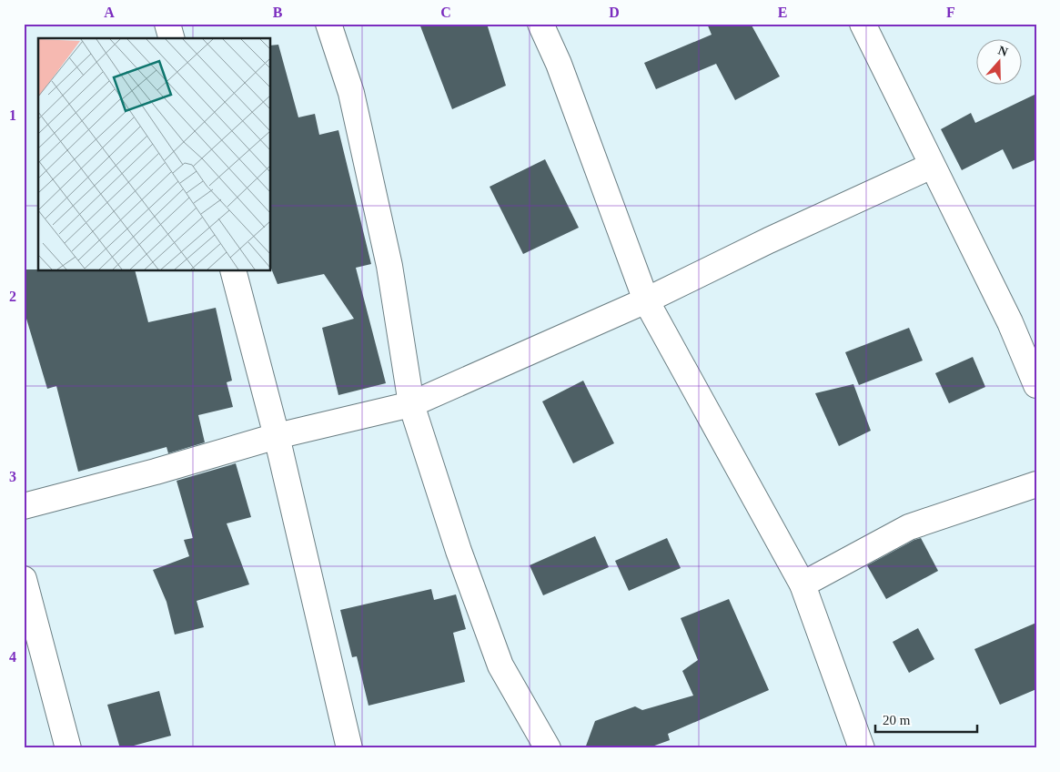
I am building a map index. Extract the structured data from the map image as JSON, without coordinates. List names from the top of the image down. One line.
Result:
{"scale_bar":"20 m","north":"top","grid":{"columns":["A","B","C","D","E","F"],"rows":["1","2","3","4"]}}
